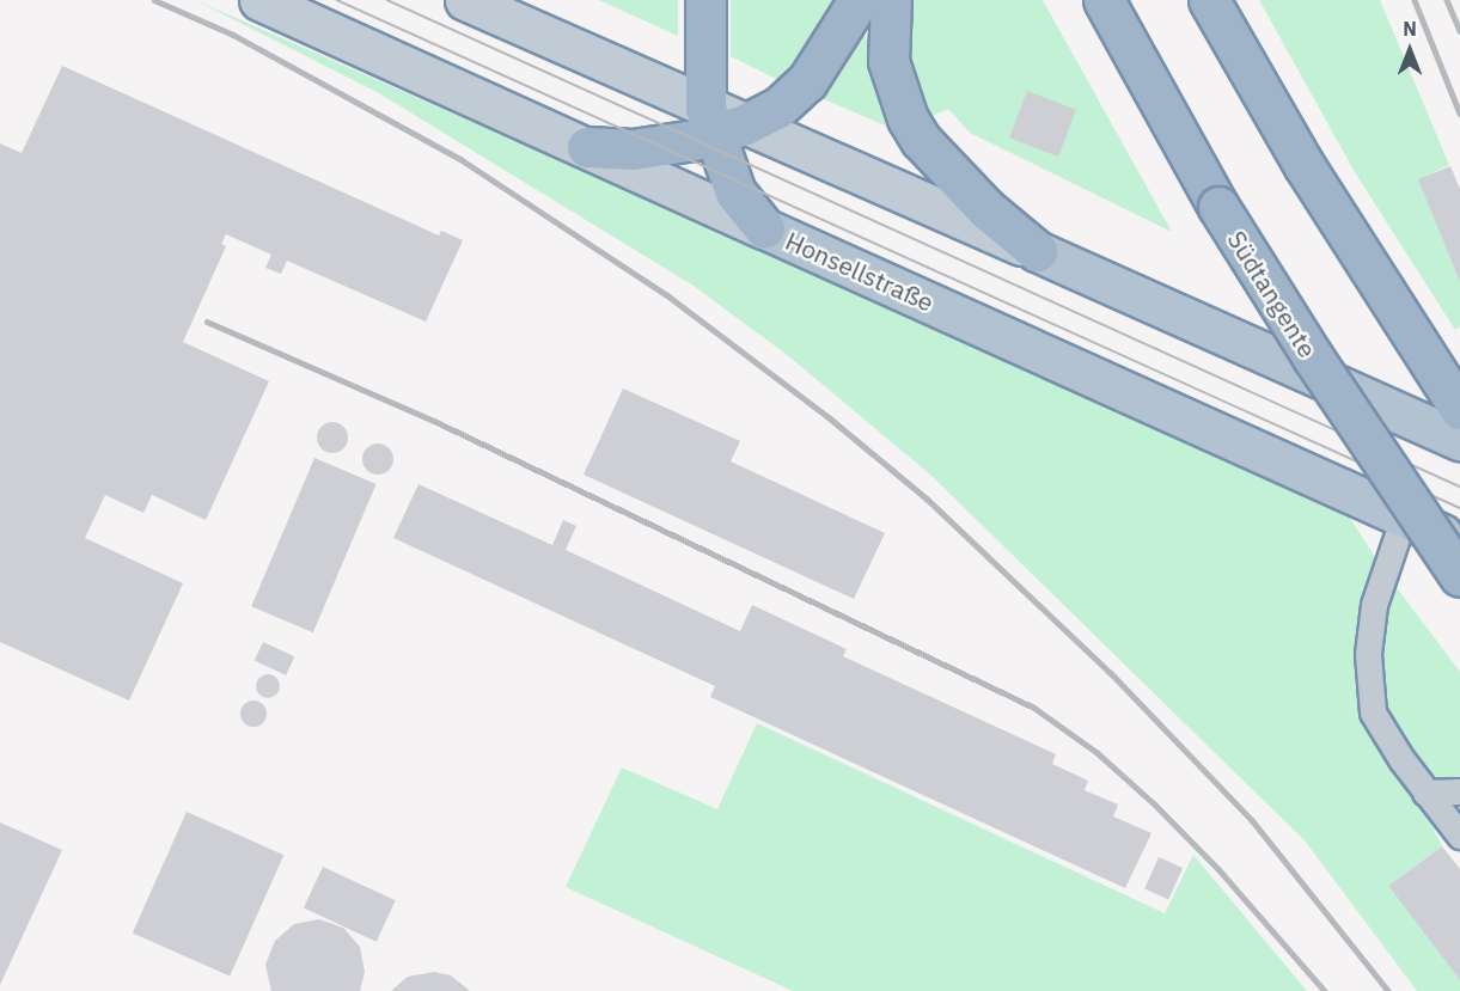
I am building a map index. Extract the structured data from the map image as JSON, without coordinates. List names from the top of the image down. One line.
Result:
{"streets":{"highway":["Südtangente"],"main road":["Honsellstraße"]},"north":"top"}
